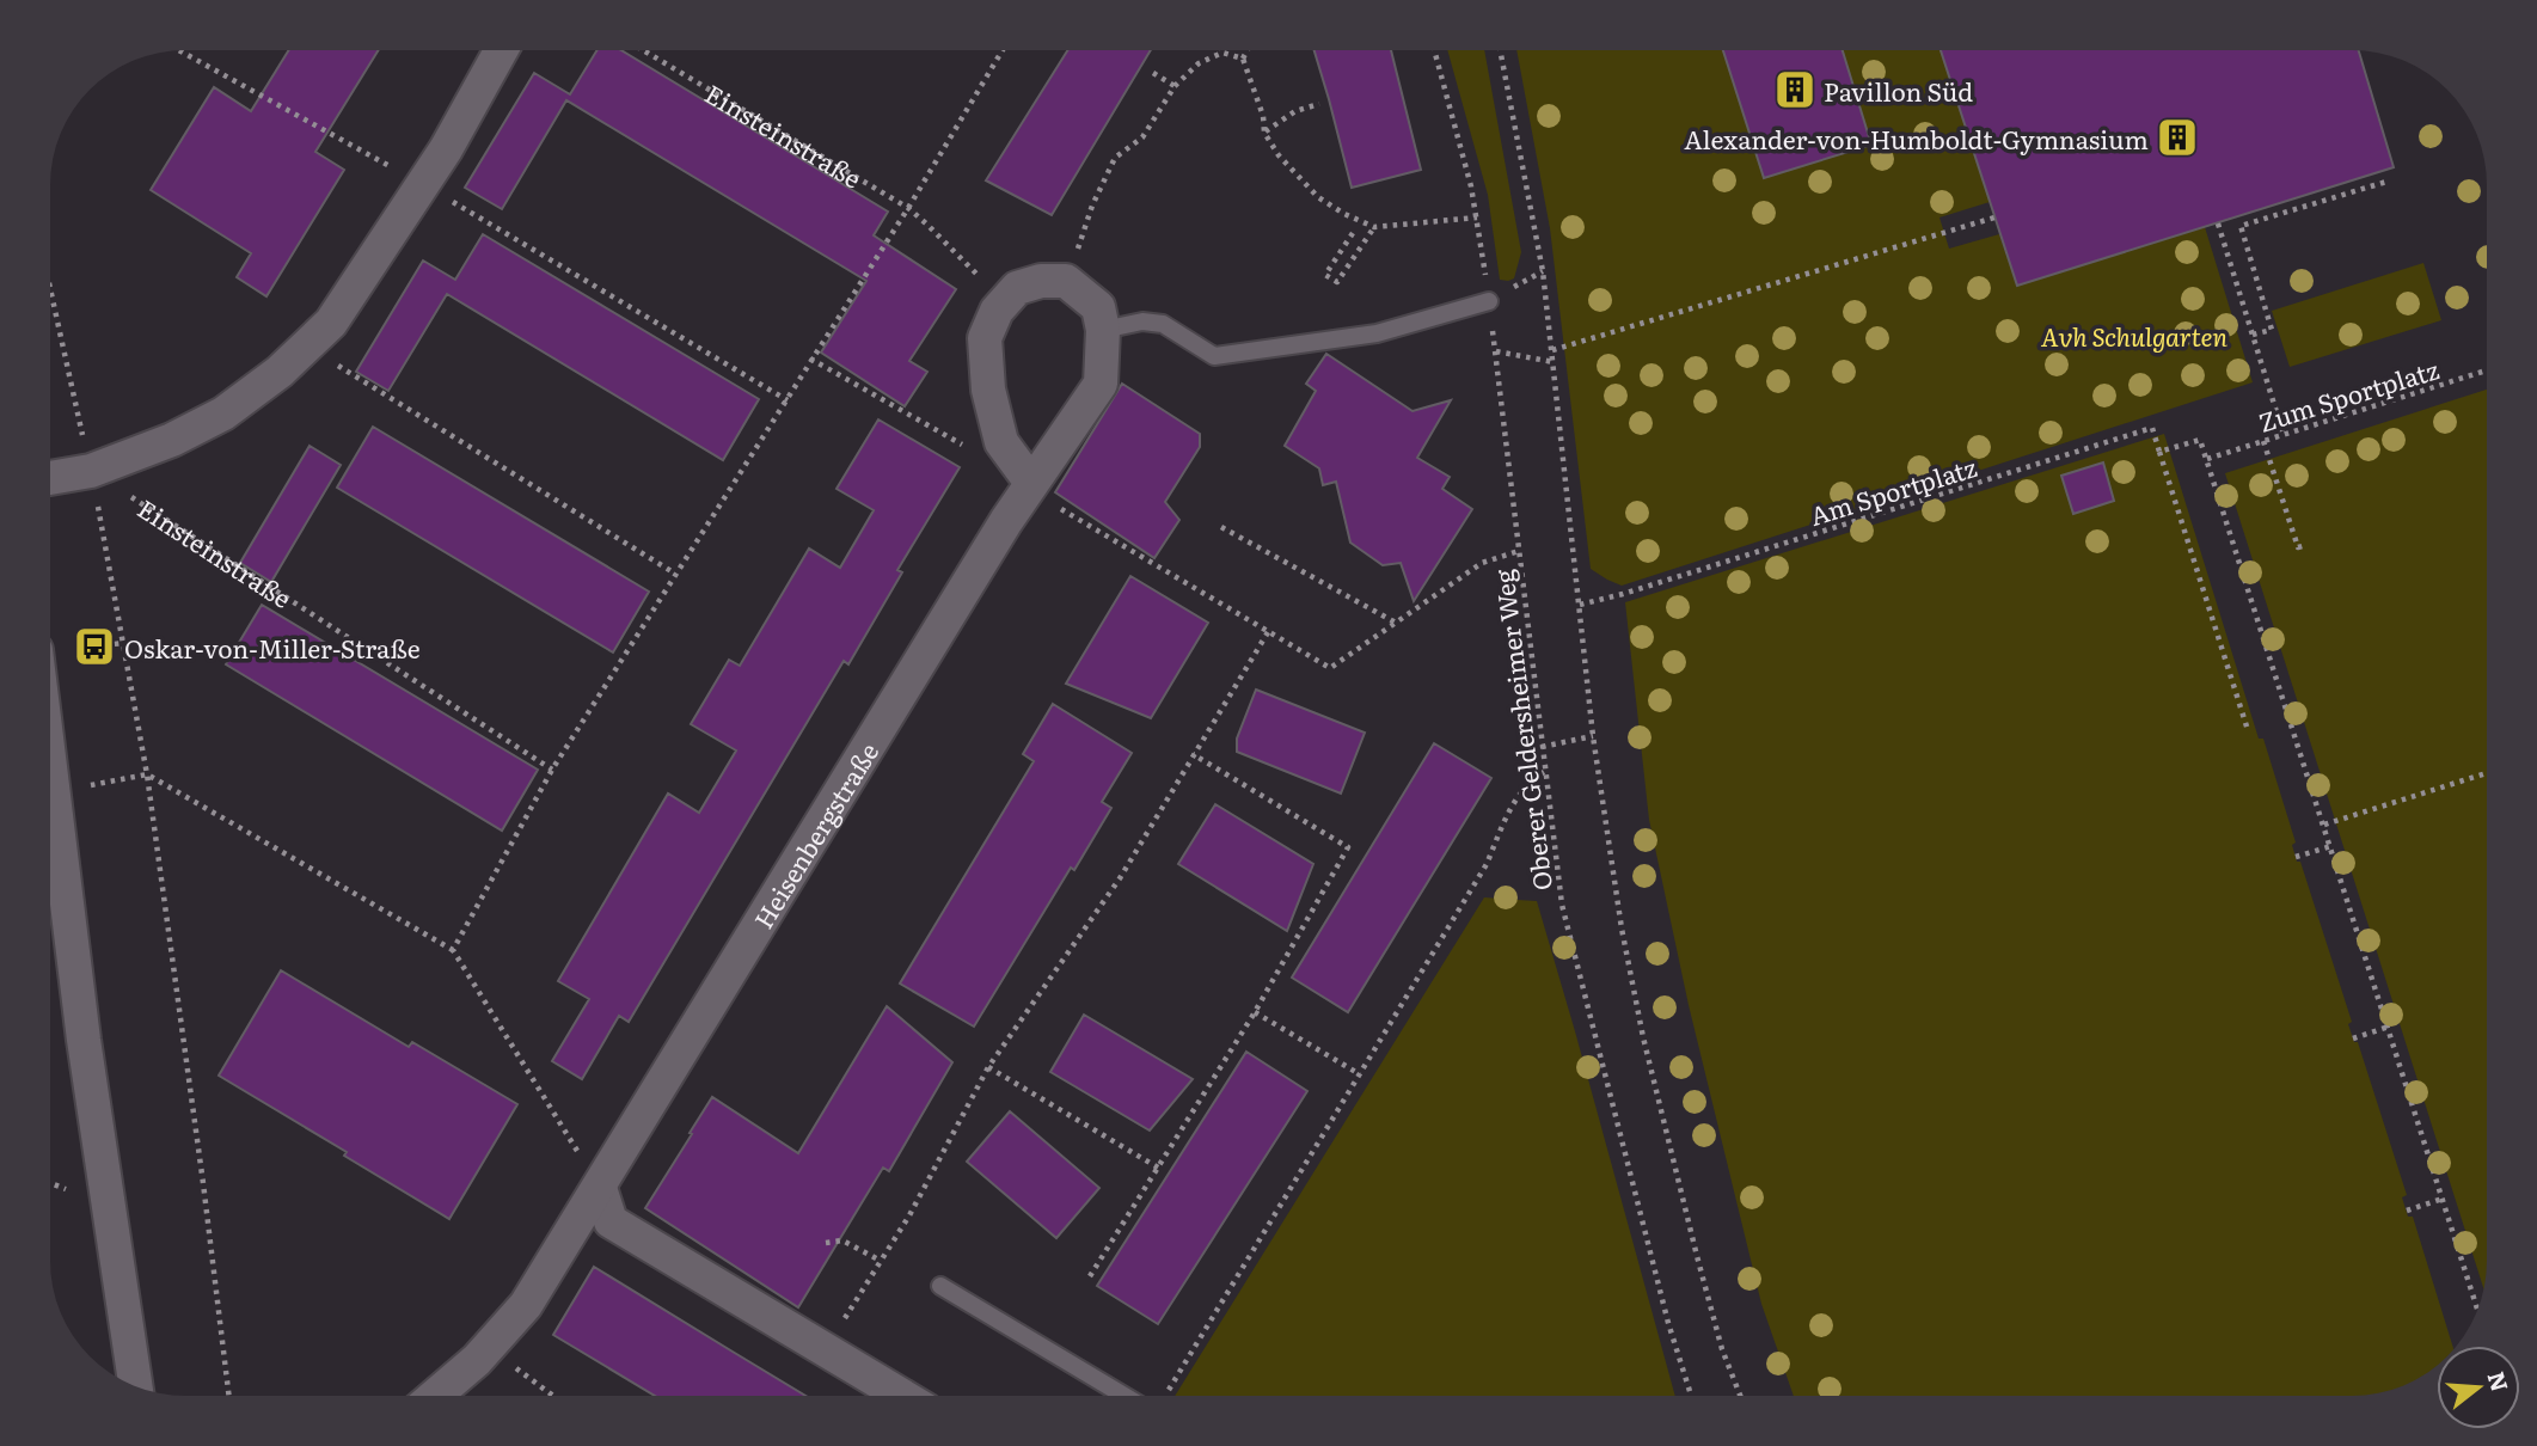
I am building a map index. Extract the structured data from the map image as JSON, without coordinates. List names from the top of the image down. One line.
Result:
{"streets":{"street":["Heisenbergstraße"],"path":["Einsteinstraße","Zum Sportplatz","Am Sportplatz","Oberer Geldersheimer Weg"]},"parks":["Avh Schulgarten"],"places":{"building":["Pavillon Süd","Alexander-von-Humboldt-Gymnasium"],"bus stop":["Oskar-von-Miller-Straße"]},"north":"right"}
